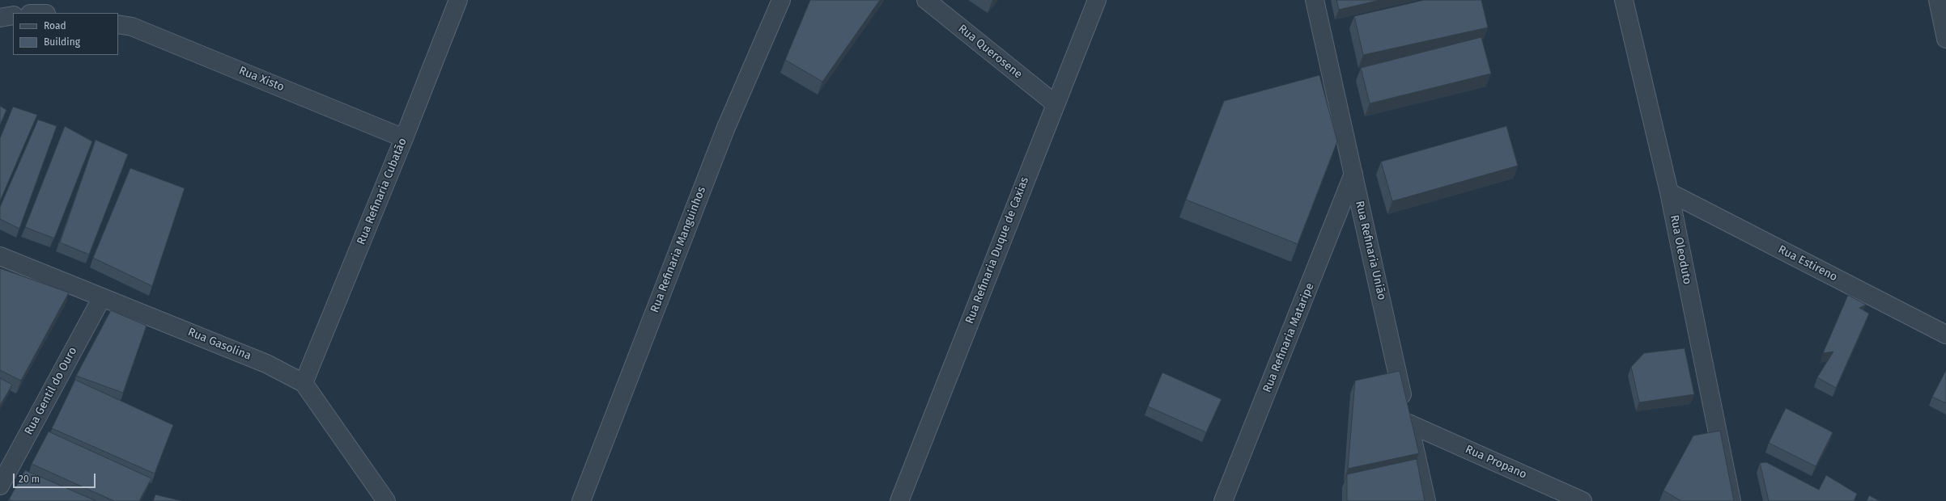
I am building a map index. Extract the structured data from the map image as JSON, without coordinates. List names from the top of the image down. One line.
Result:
{"streets":{"street":["Rua Querosene","Rua Xisto","Rua Refinaria Cubatão","Rua Refinaria Manguinhos","Rua Oleoduto","Rua Refinaria Duque de Caxias","Rua Refinaria União","Rua Estireno","Rua Refinaria Mataripe","Rua Gasolina","Rua Gentil do Ouro","Rua Propano"]},"crossings":[["Rua Querosene","Rua Refinaria Duque de Caxias"],["Rua Xisto","Rua Refinaria Cubatão"],["Rua Refinaria Cubatão","Rua Gasolina"],["Rua Oleoduto","Rua Estireno"],["Rua Refinaria União","Rua Refinaria Mataripe"],["Rua Refinaria União","Rua Propano"],["Rua Gasolina","Rua Gentil do Ouro"]],"legend":["Road","Building"],"scale_bar":"20 m"}
